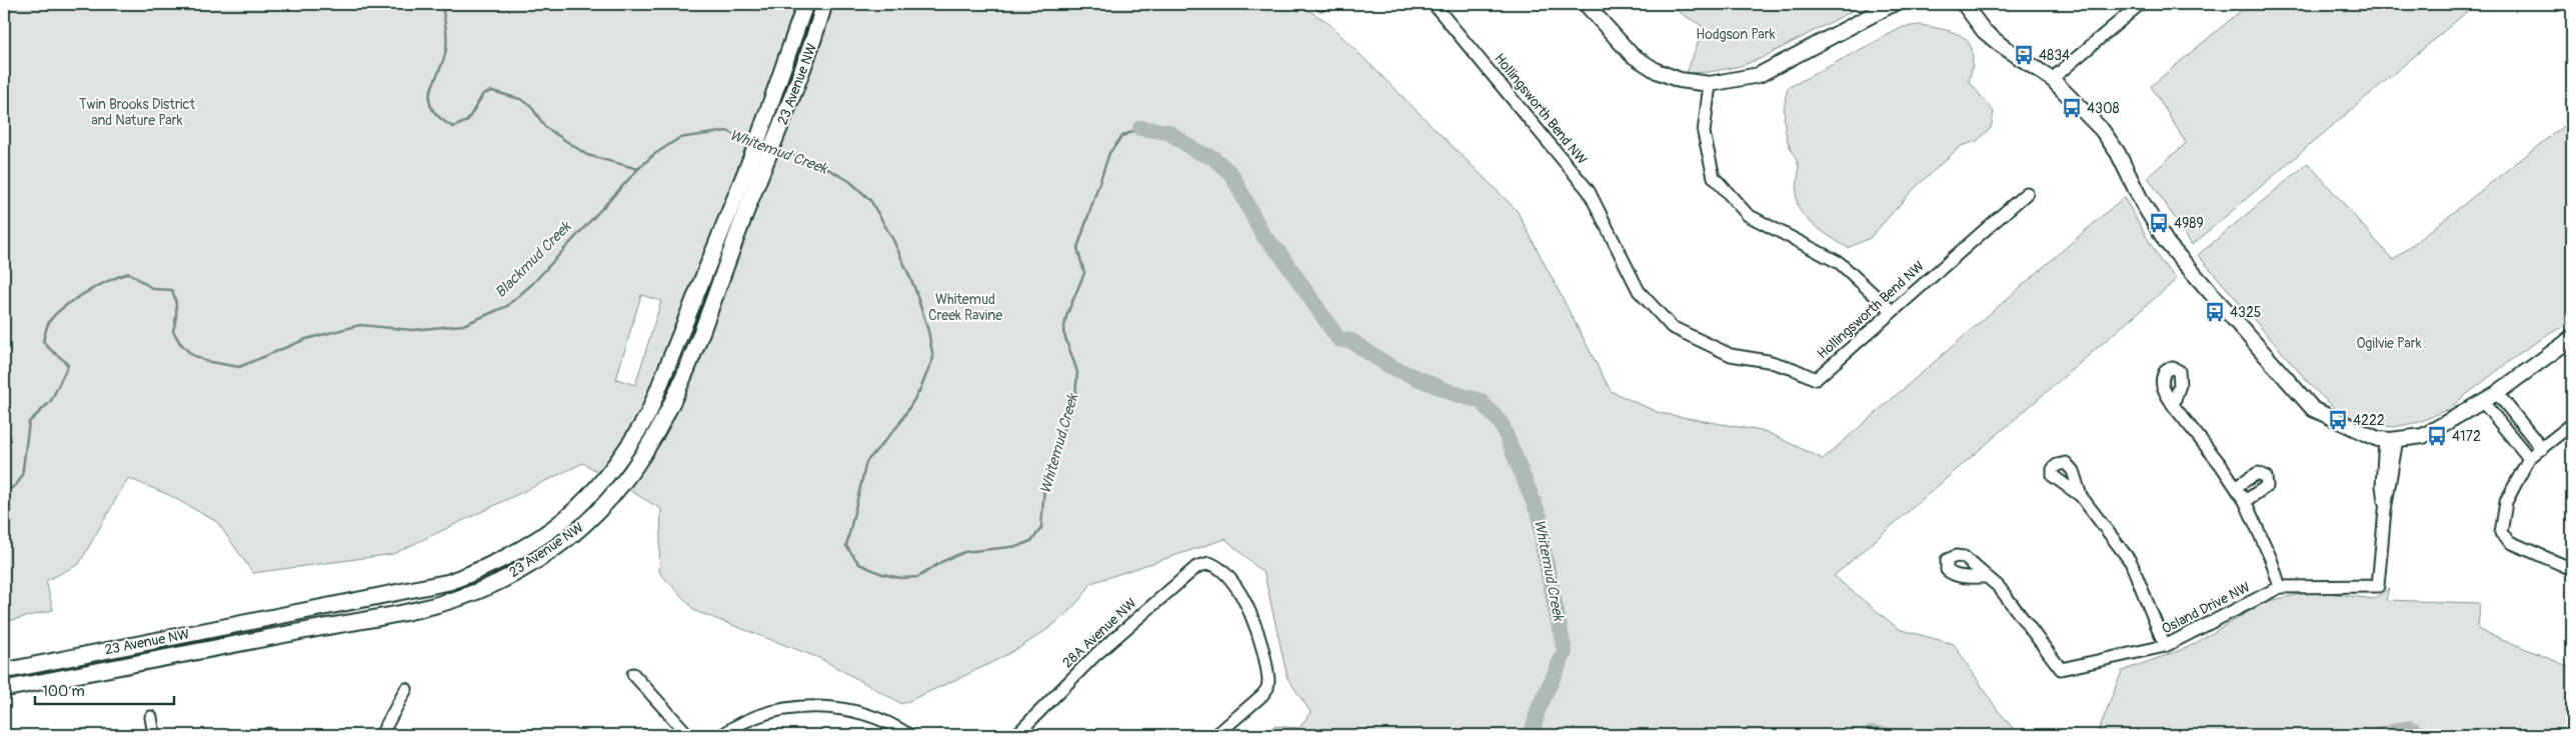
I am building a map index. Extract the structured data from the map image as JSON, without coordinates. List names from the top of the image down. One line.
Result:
{"streets":{"main road":["23 Avenue NW"],"street":["Hollingsworth Bend NW","Osland Drive NW","28A Avenue NW"]},"water":["Whitemud Creek","Blackmud Creek"],"parks":["Hodgson Park","Twin Brooks District and Nature Park","Whitemud Creek Ravine","Ogilvie Park"],"places":{"bus stop":["4834","4308","4989","4325","4222","4172"]},"scale_bar":"100 m"}
